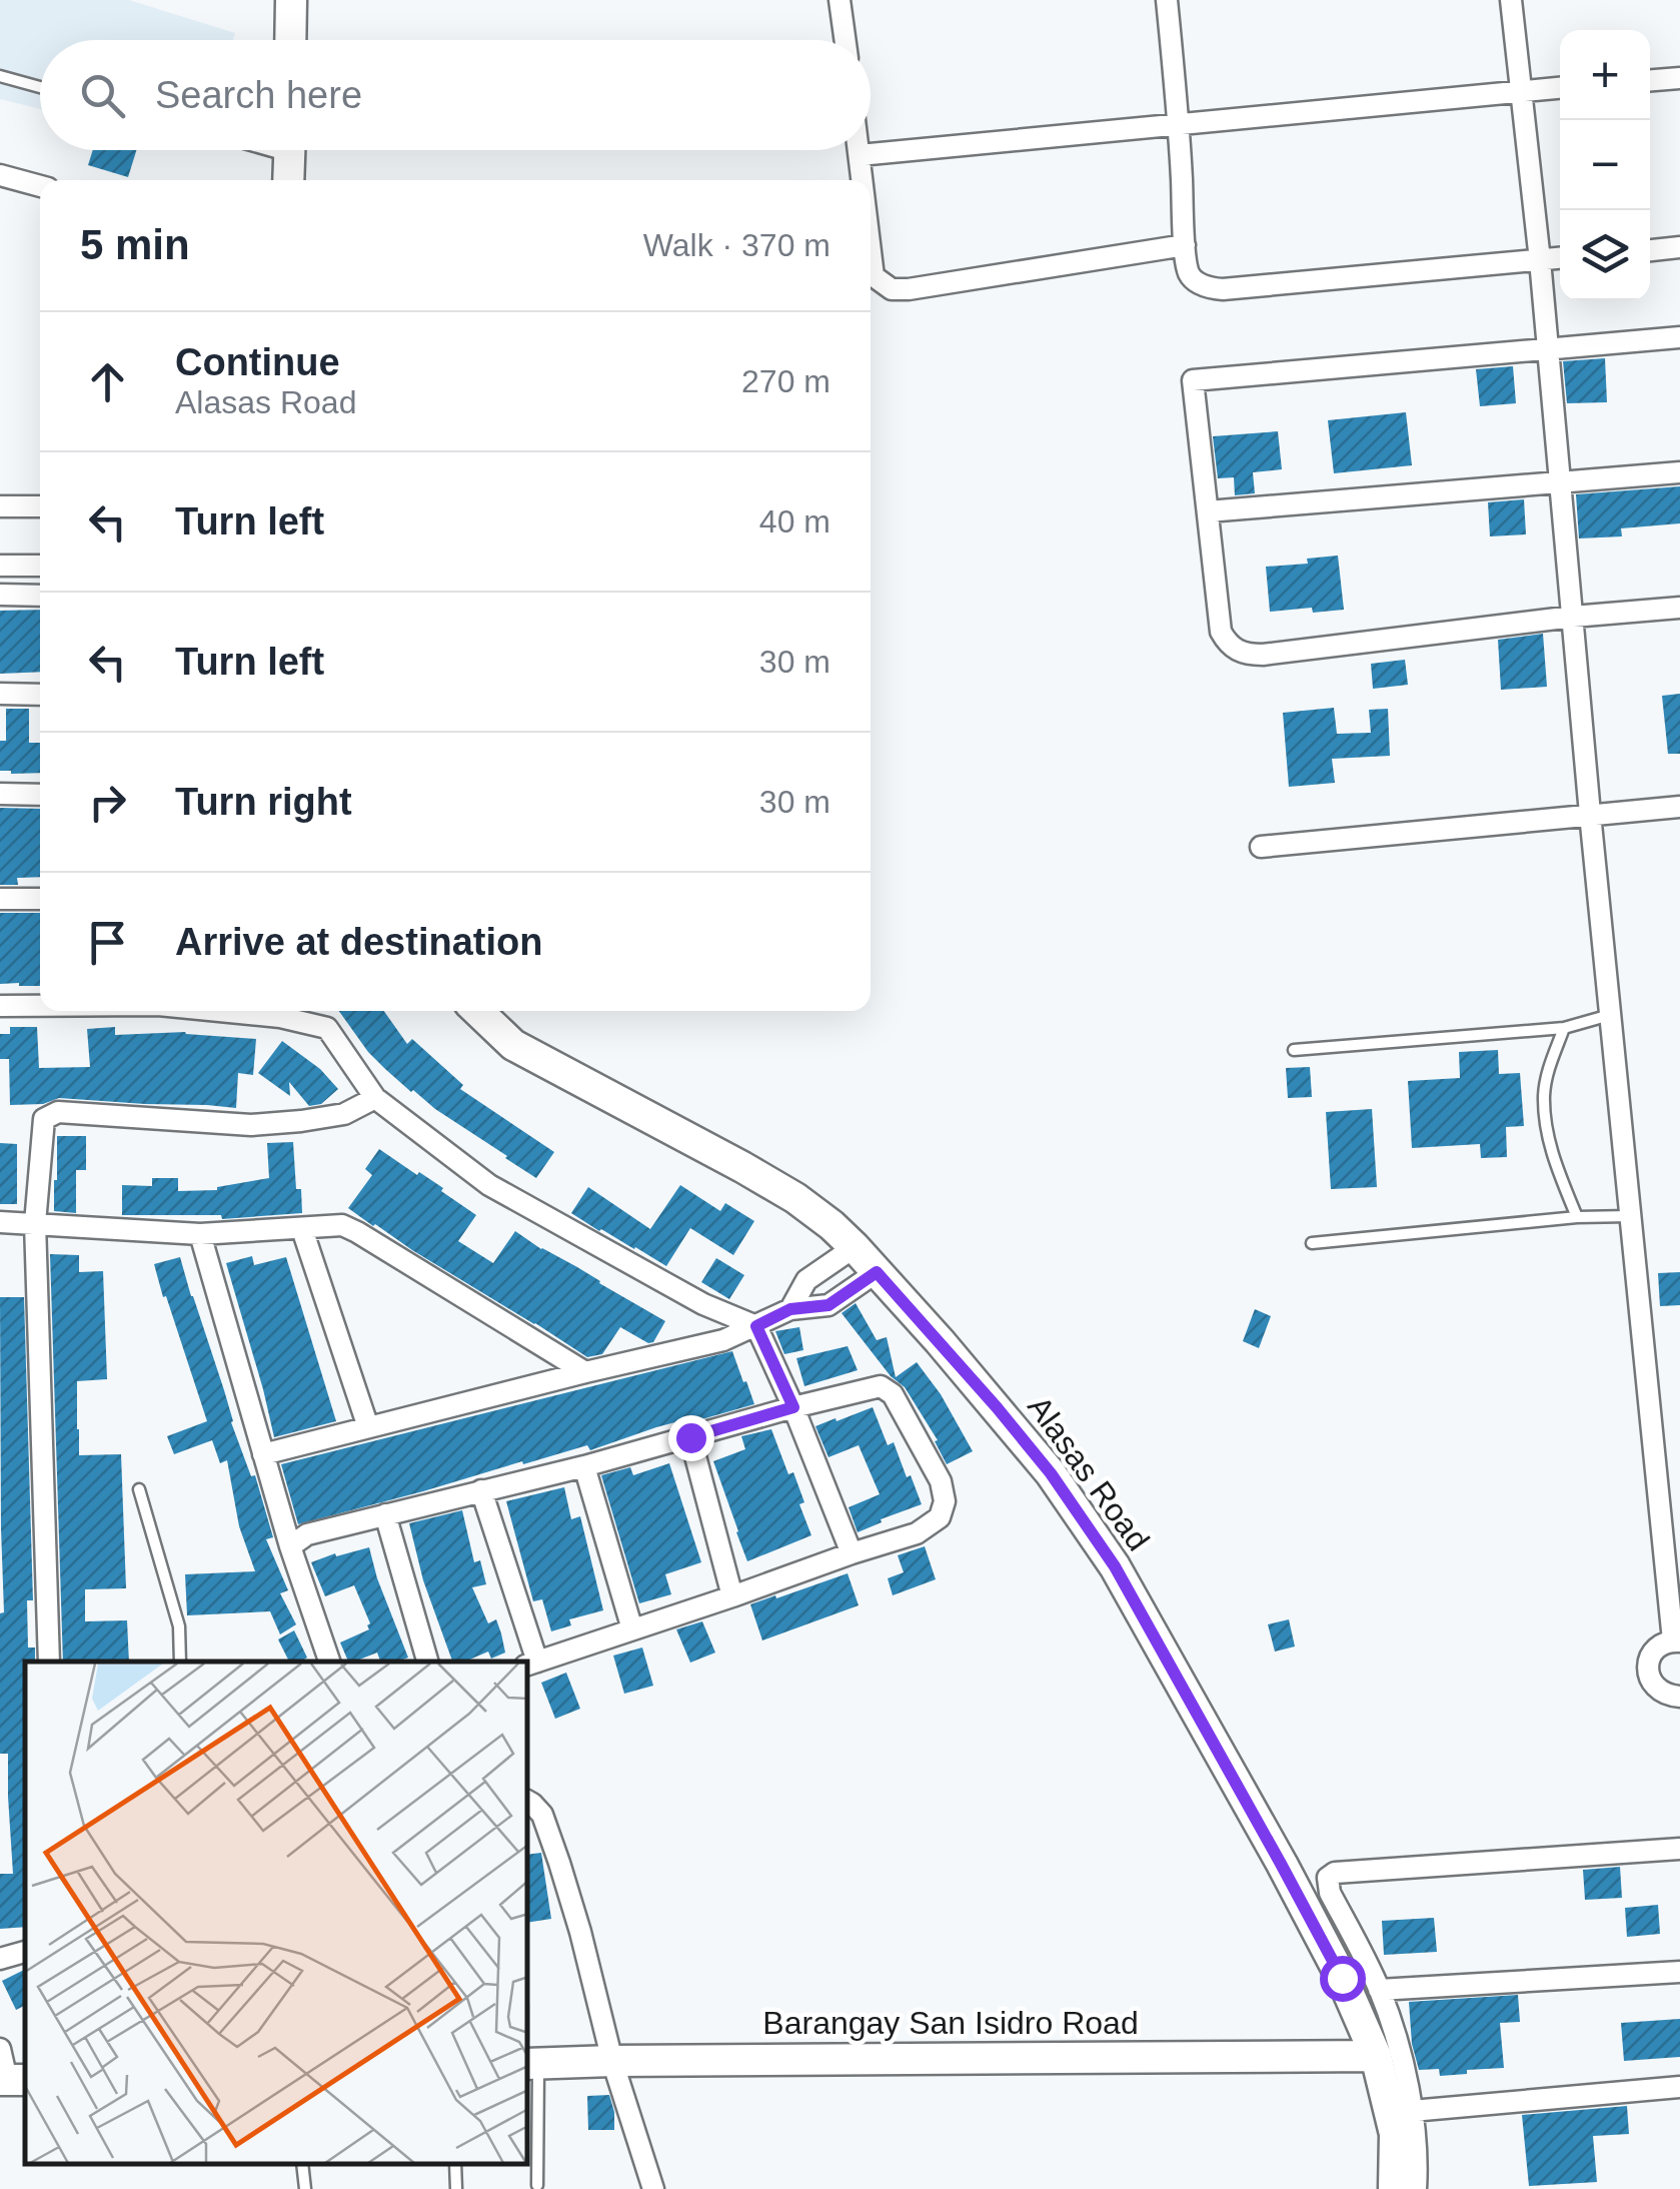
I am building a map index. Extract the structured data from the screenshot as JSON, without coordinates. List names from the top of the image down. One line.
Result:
{"streets":{"street":["Alasas Road","Barangay San Isidro Road"]},"crossings":[["Alasas Road","Barangay San Isidro Road"]],"page":{"map_buttons":["+","−"],"search":"Search here","heading":["5 min","Walk · 370 m"],"list":[["Continue","Alasas Road","270 m"],["Turn left","40 m"],["Turn left","30 m"],["Turn right","30 m"],"Arrive at destination"]}}
